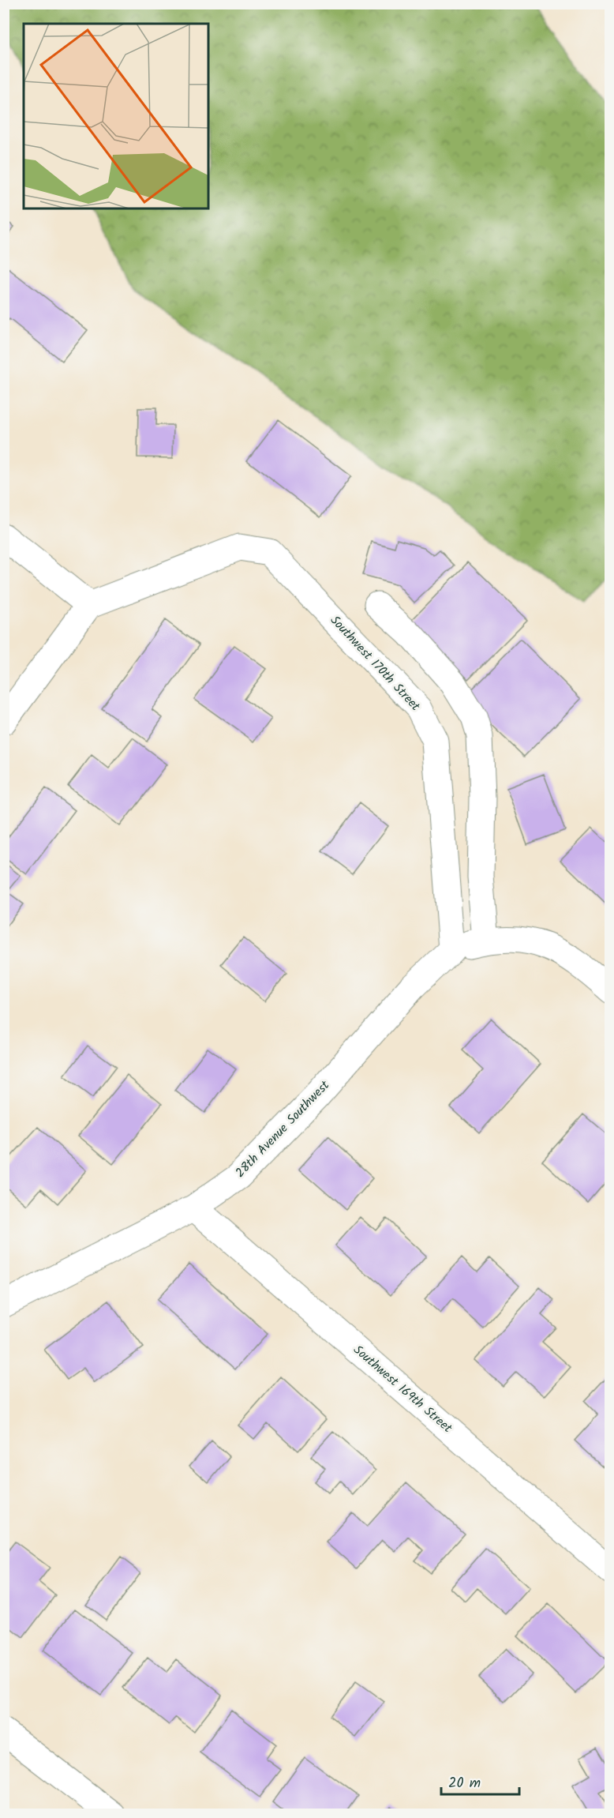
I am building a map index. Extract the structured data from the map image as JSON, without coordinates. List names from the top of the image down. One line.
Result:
{"streets":{"street":["Southwest 170th Street","28th Avenue Southwest","Southwest 169th Street"]},"crossings":[["Southwest 170th Street","28th Avenue Southwest"],["28th Avenue Southwest","Southwest 169th Street"]],"scale_bar":"20 m"}
